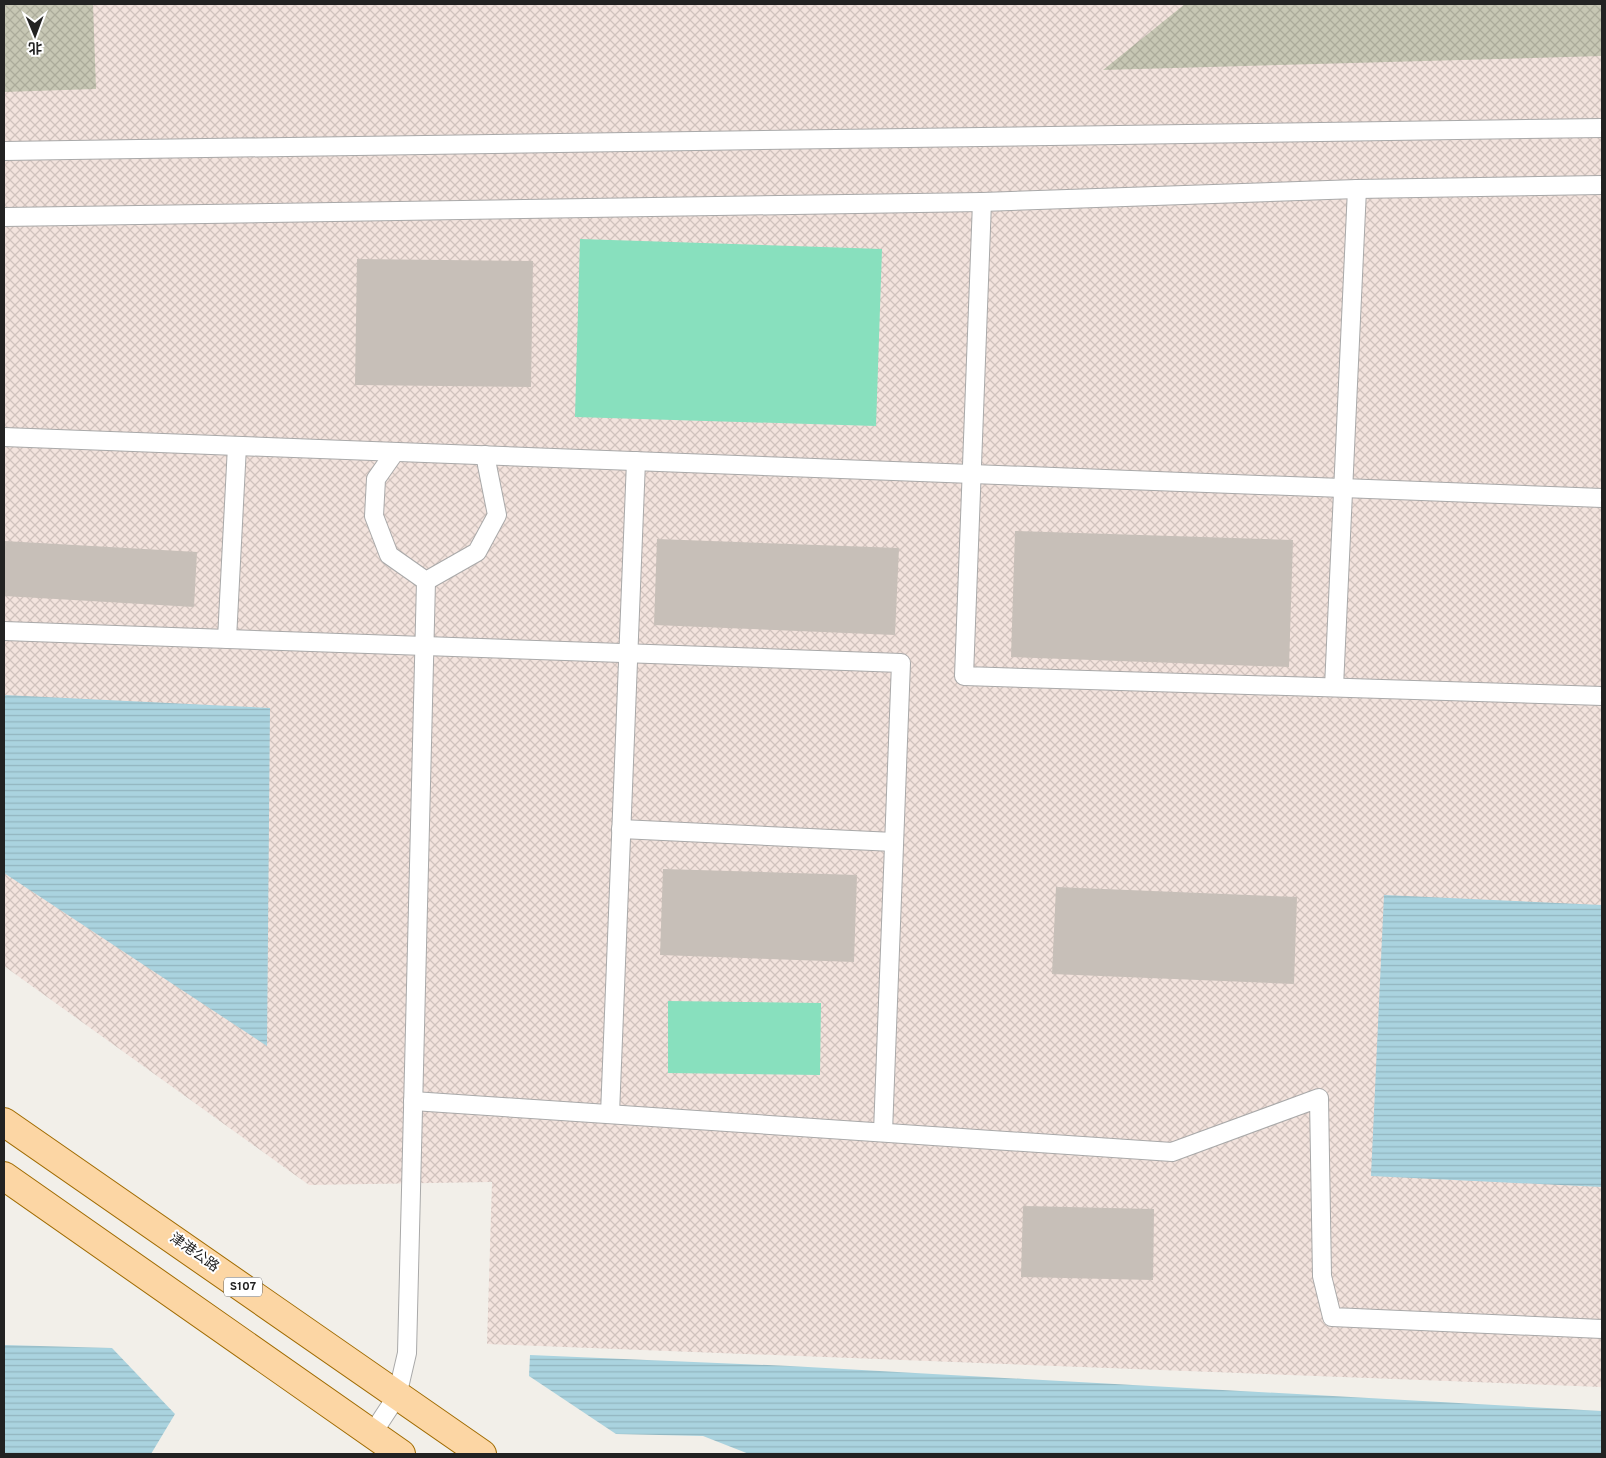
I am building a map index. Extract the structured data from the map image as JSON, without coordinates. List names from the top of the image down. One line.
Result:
{"streets":{"main road":["津港公路","S107"]},"north":"bottom"}
